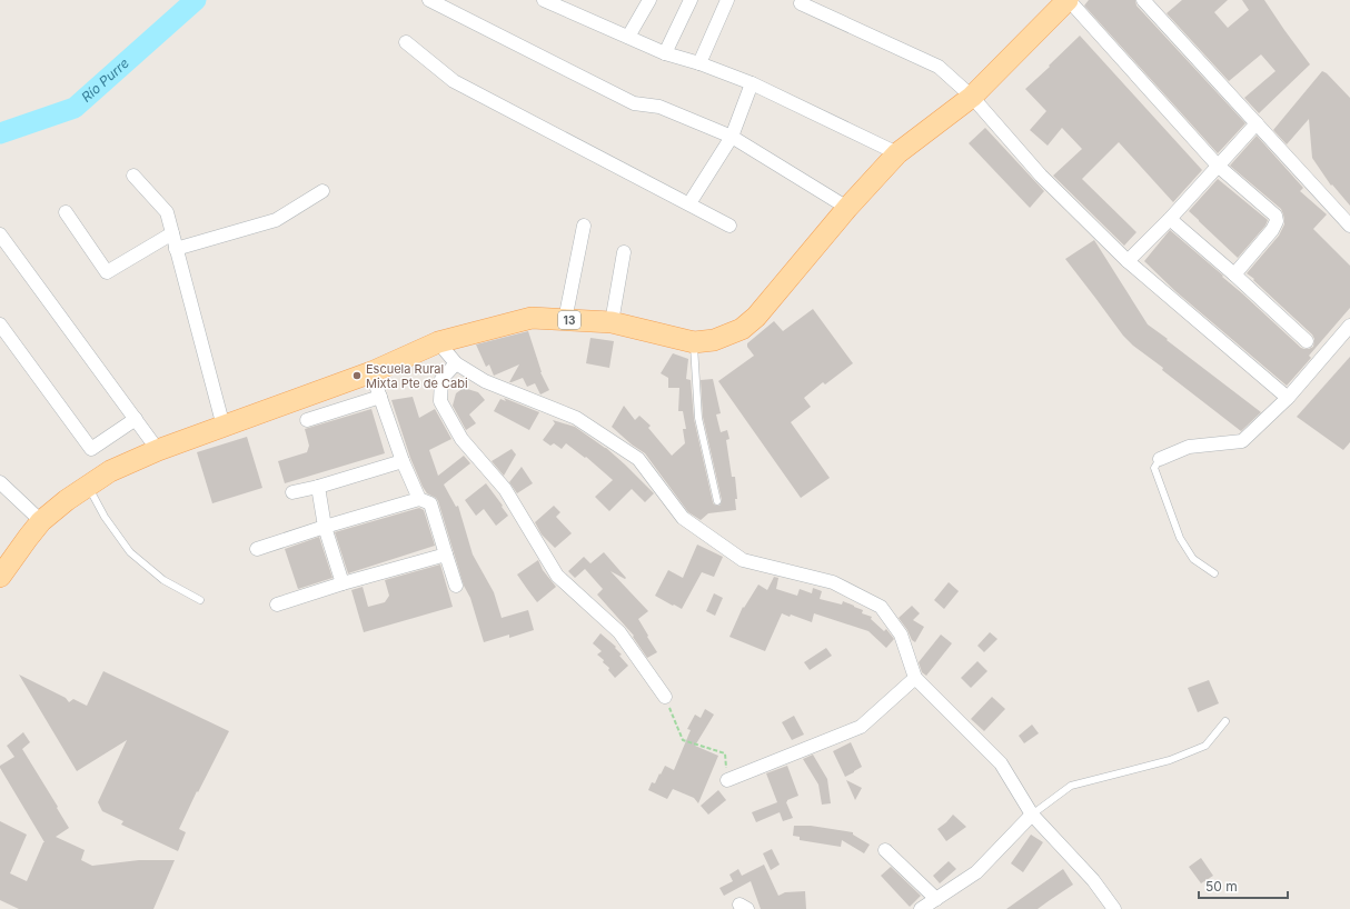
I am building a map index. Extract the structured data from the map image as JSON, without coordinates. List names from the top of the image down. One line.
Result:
{"streets":{"main road":["13"]},"water":["Río Purre"],"places":["Escuela Rural Mixta Pte de Cabi"],"scale_bar":"50 m"}
